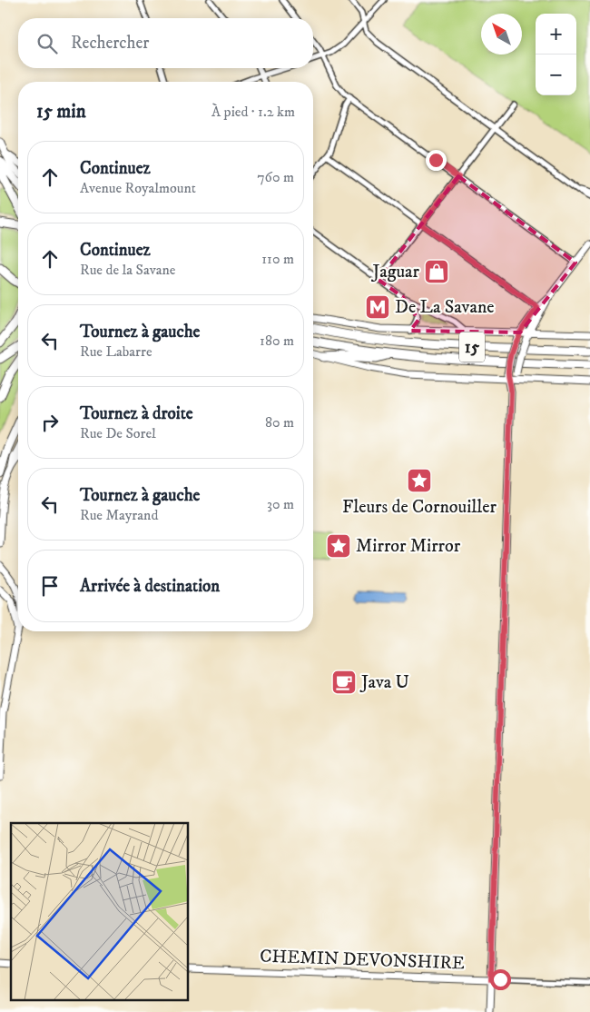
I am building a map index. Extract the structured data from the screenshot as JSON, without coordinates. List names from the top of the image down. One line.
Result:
{"streets":{"highway":["15"],"street":["CHEMIN DEVONSHIRE"]},"places":{"shop":["Jaguar"],"metro station":["De La Savane"],"place":["Fleurs de Cornouiller","Mirror Mirror"],"cafe":["Java U"]},"north":"top left","page":{"map_buttons":["+","−"],"search":"Rechercher","heading":["15 min","À pied · 1.2 km"],"list":[["Continuez","Avenue Royalmount","760 m"],["Continuez","Rue de la Savane","110 m"],["Tournez à gauche","Rue Labarre","180 m"],["Tournez à droite","Rue De Sorel","80 m"],["Tournez à gauche","Rue Mayrand","30 m"],"Arrivée à destination"]}}
